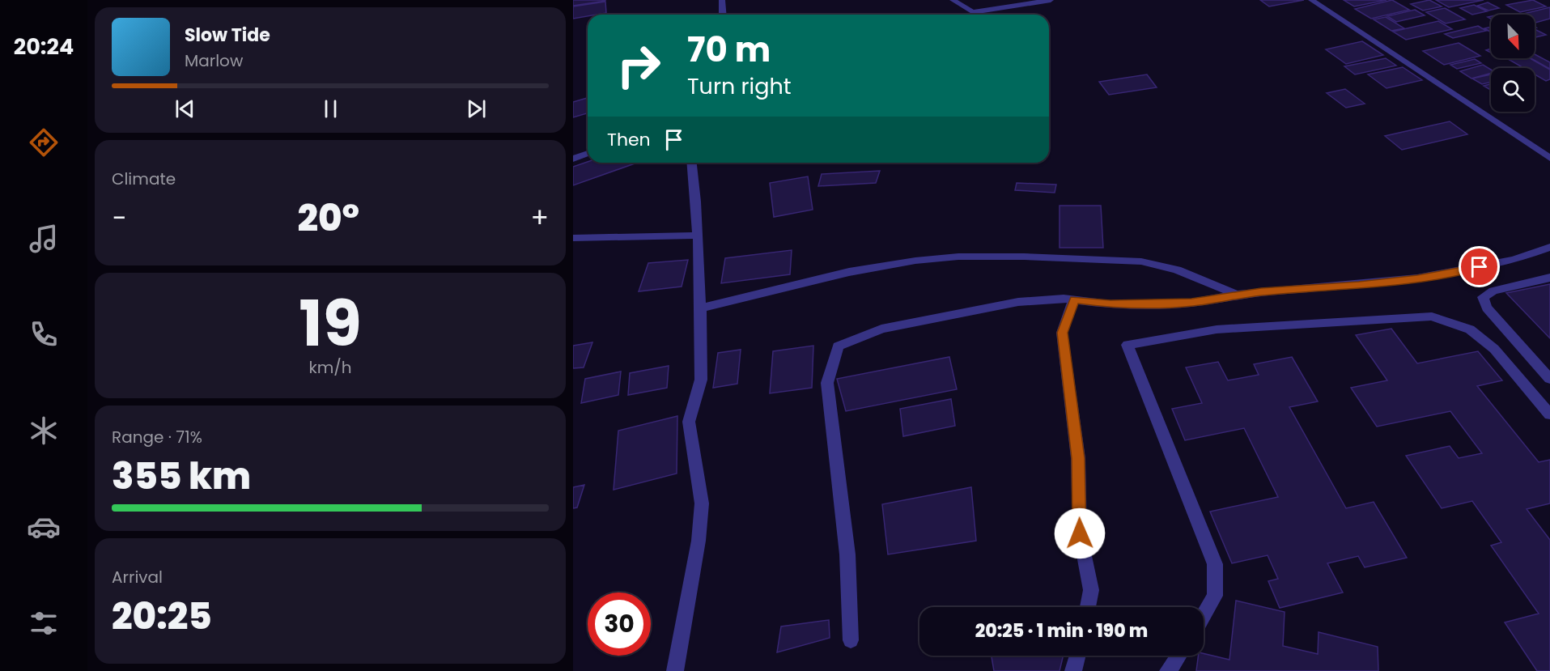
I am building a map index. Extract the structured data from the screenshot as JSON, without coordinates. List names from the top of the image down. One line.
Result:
{"north":"bottom right","page":{"tabs":"20:24","turn":["70 m","Turn right"],"song":["Slow Tide","Marlow"],"then":"Then","tile":["Climate",["19","km/h"],["Range · 71%","355 km"],["Arrival","20:25"]],"heat":["−","20°","+"],"limit":"30","trip":"20:25 · 1 min · 190 m"}}
